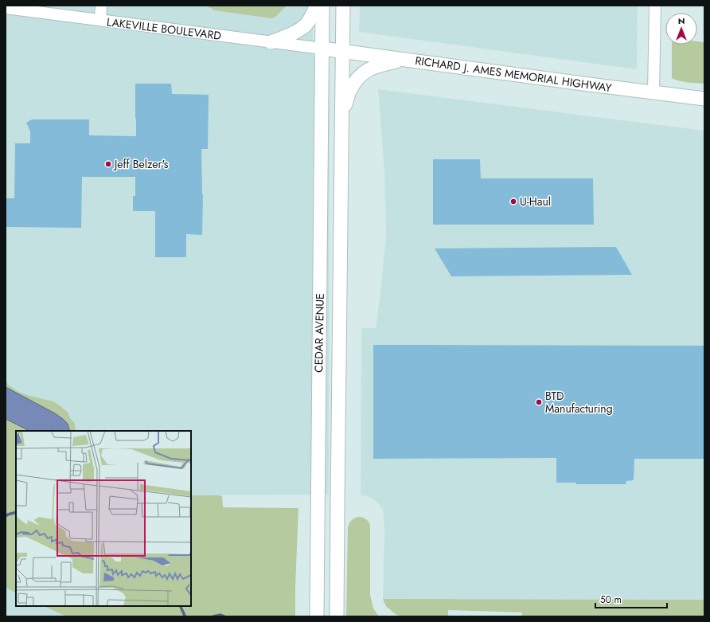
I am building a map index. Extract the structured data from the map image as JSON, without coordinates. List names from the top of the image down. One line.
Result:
{"streets":{"main road":["RICHARD J. AMES MEMORIAL HIGHWAY","CEDAR AVENUE"],"street":["LAKEVILLE BOULEVARD"]},"crossings":[["LAKEVILLE BOULEVARD","RICHARD J. AMES MEMORIAL HIGHWAY"],["LAKEVILLE BOULEVARD","CEDAR AVENUE"],["RICHARD J. AMES MEMORIAL HIGHWAY","CEDAR AVENUE"]],"places":["Jeff Belzer's","U-Haul","BTD Manufacturing"],"scale_bar":"50 m","north":"top"}
